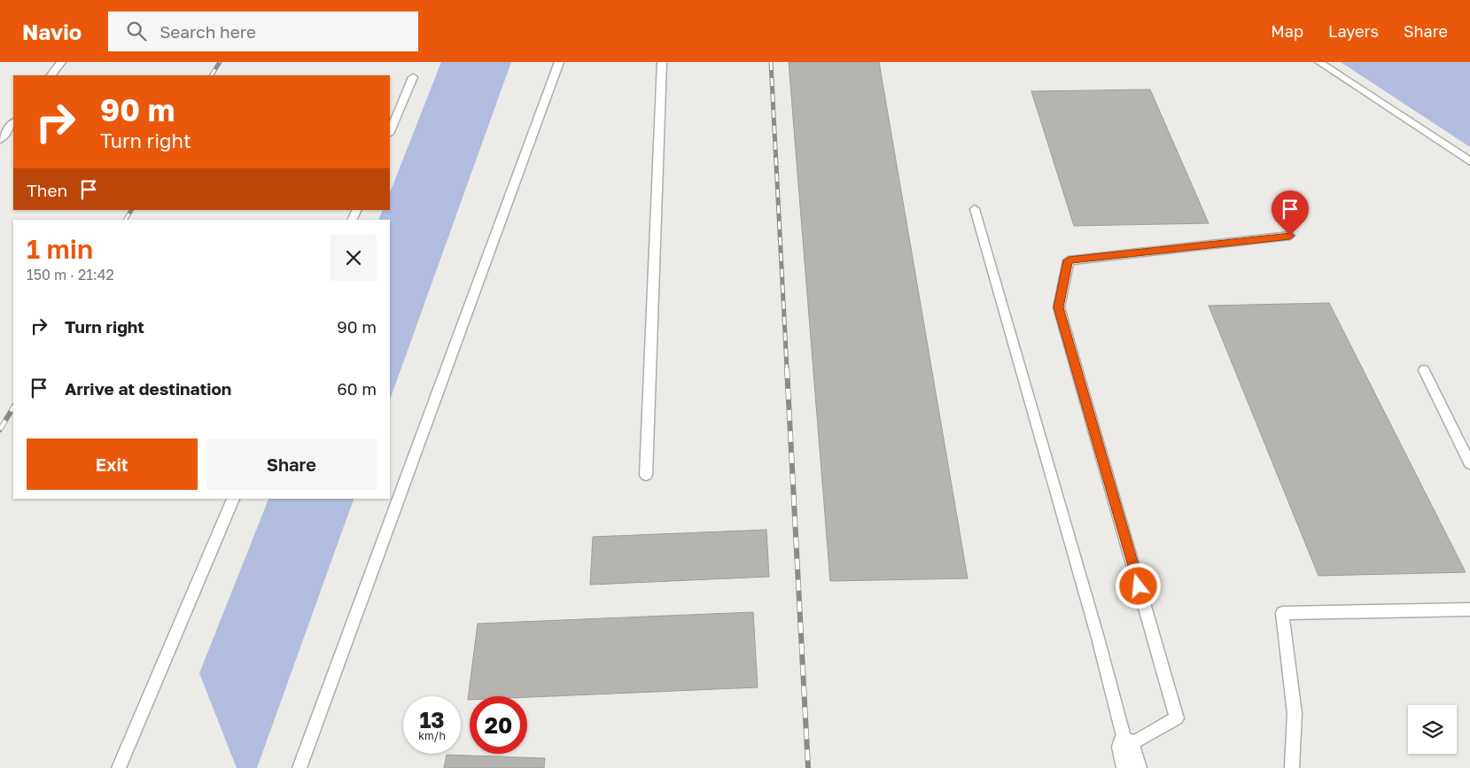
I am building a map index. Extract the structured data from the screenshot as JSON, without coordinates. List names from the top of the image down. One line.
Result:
{"page":{"header":"Navio","search":"Search here","nav":["Map","Layers","Share"],"turn":["90 m","Turn right"],"then":"Then","heading":["1 min","150 m · 21:42"],"list":[{"name":"Turn right","value":"90 m"},{"name":"Arrive at destination","value":"60 m"}],"buttons":["Exit","Share"],"speed":"13 km/h","limit":"20"}}
